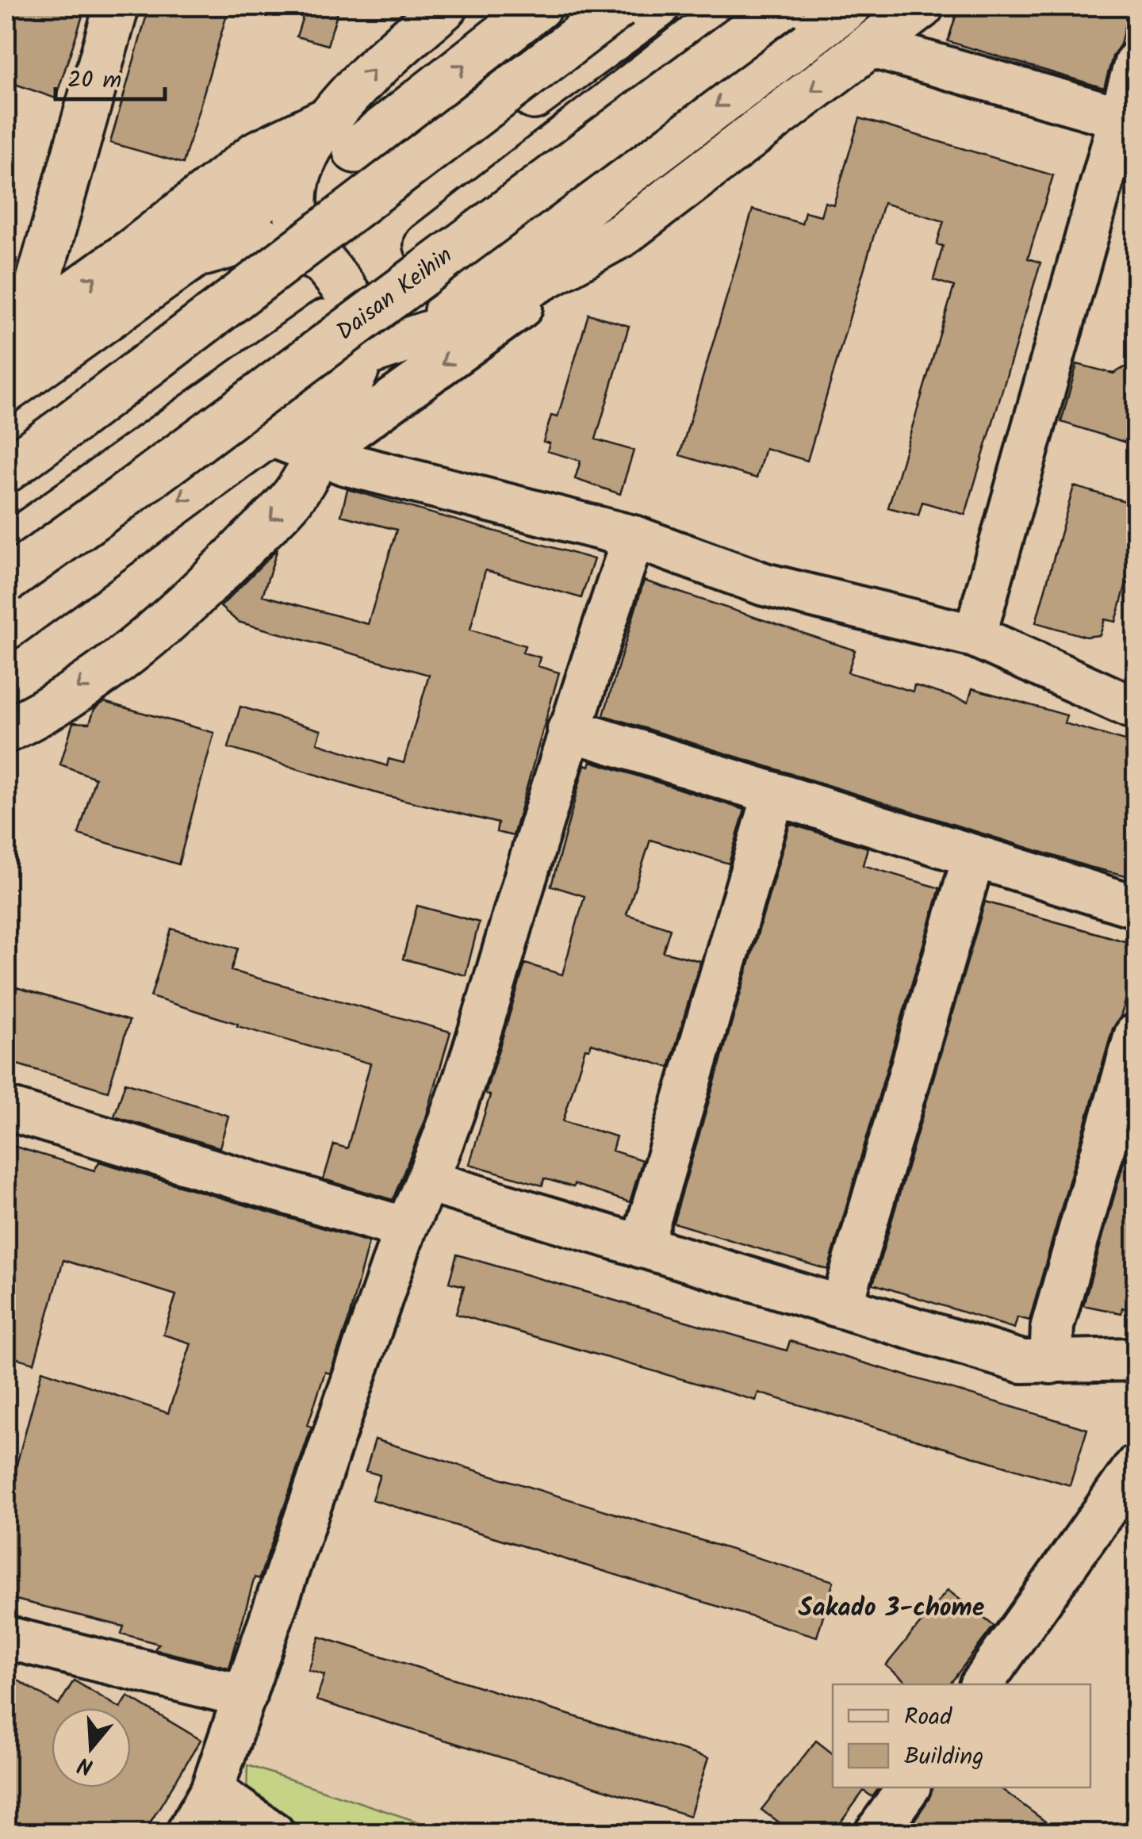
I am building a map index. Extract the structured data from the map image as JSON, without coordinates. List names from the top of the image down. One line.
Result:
{"streets":{"main road":["Daisan Keihin"]},"districts":["Sakado 3-chome"],"legend":["Road","Building"],"scale_bar":"20 m","north":"bottom"}
